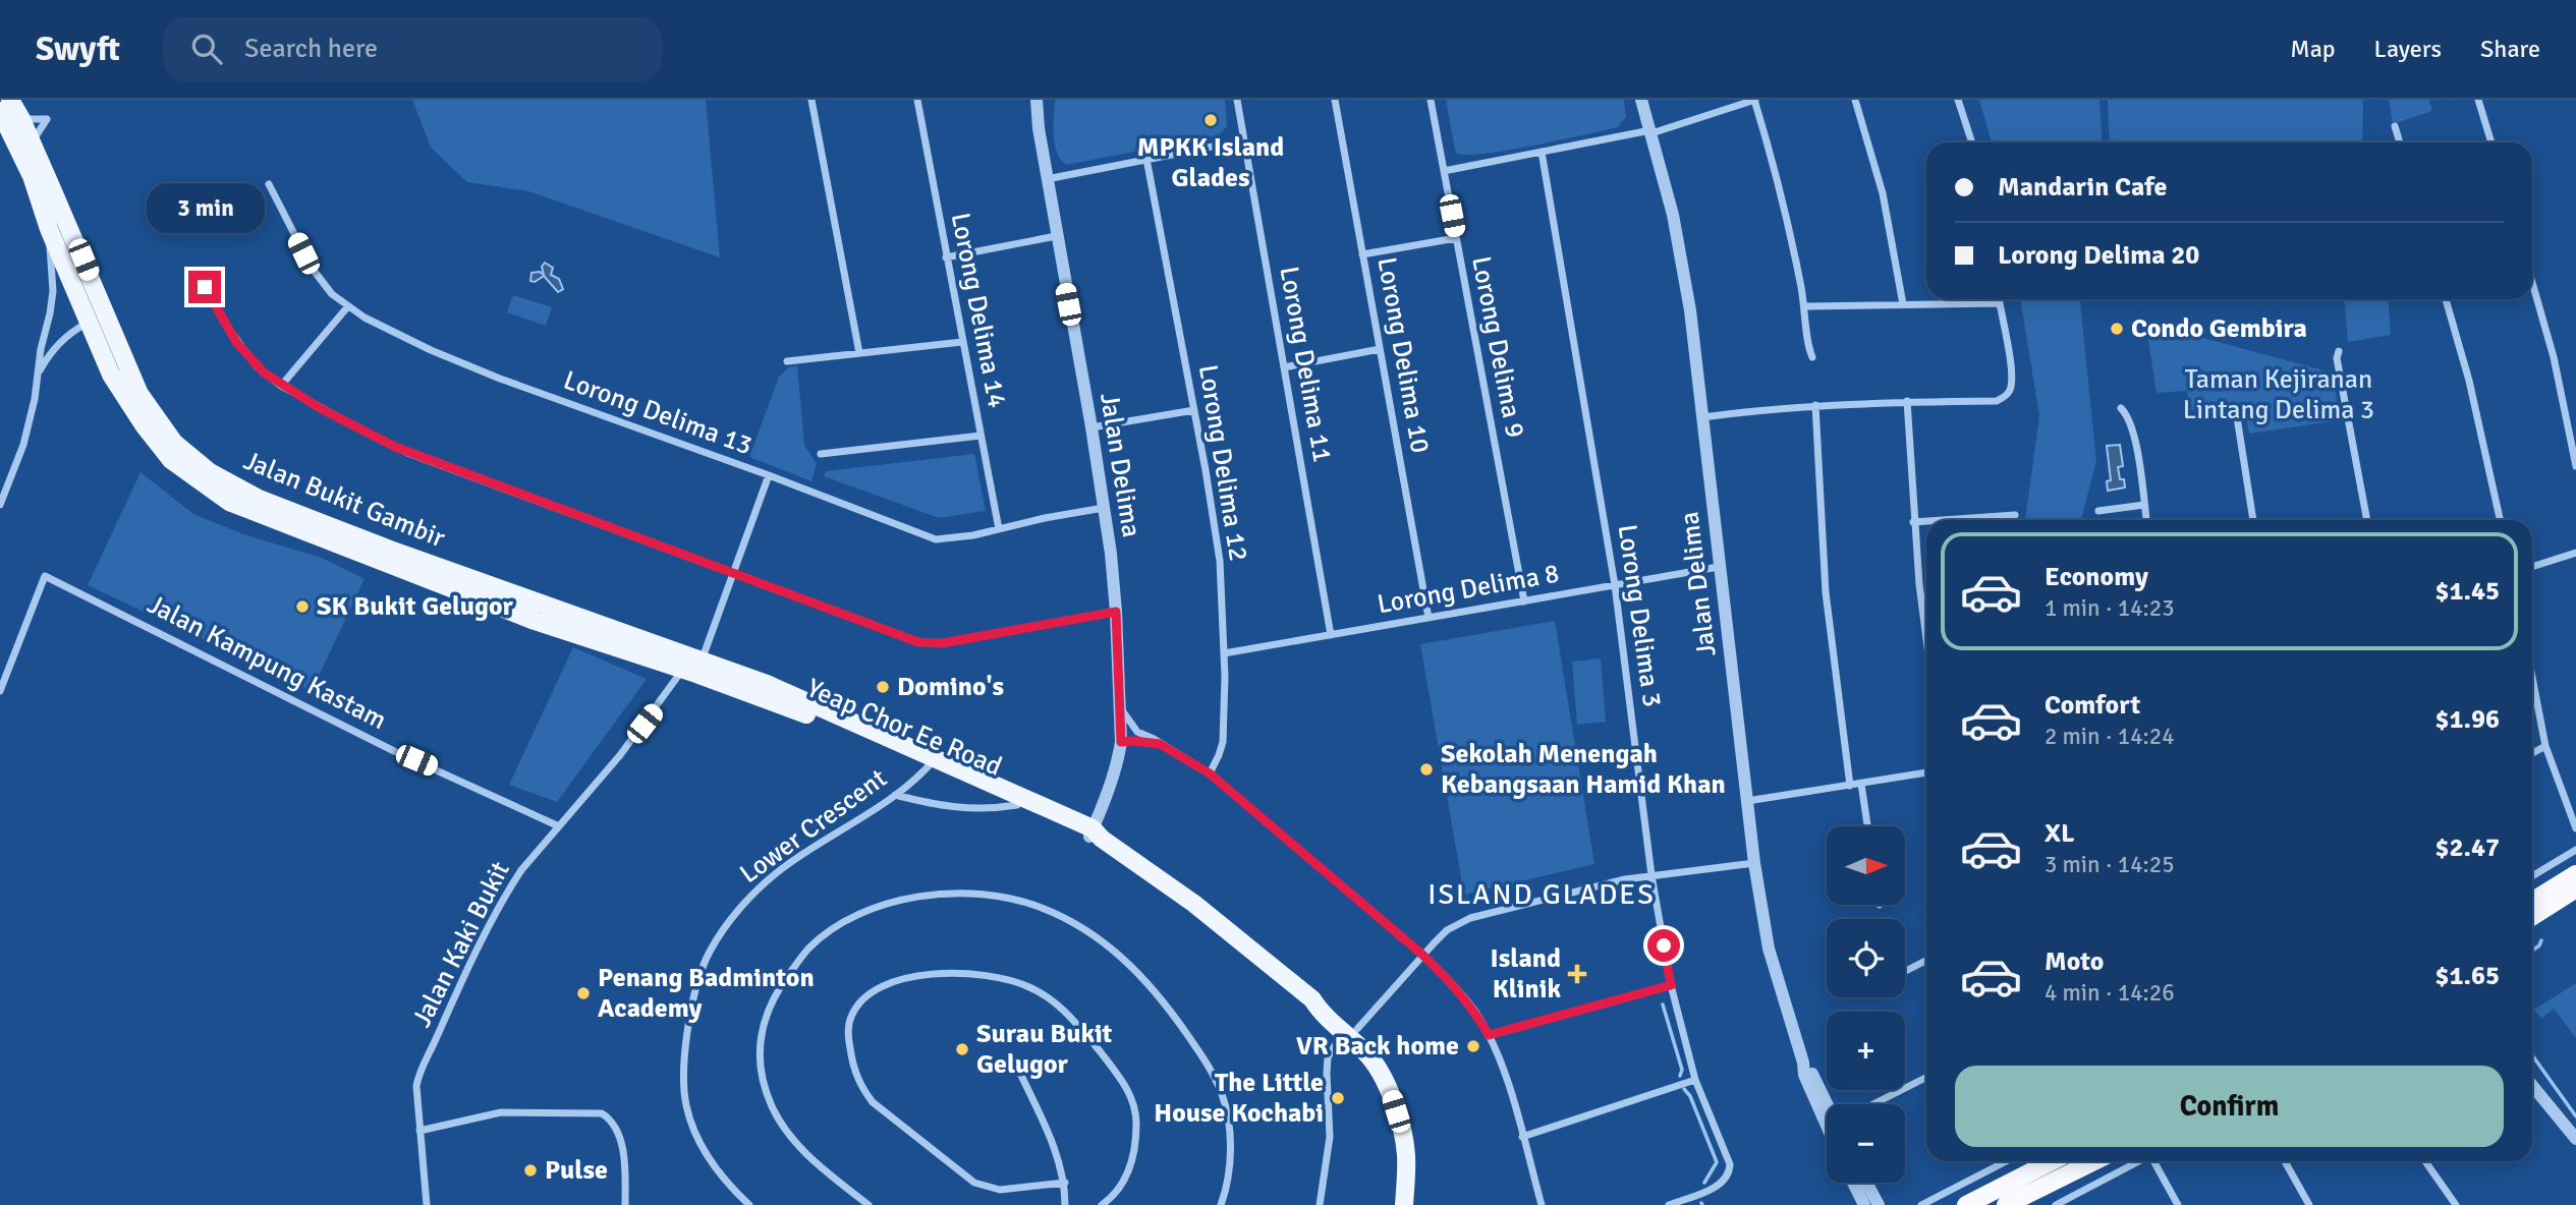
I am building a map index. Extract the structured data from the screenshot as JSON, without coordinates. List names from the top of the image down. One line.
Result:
{"streets":{"main road":["Jalan Bukit Gambir","Yeap Chor Ee Road"],"street":["Lorong Delima 14","Lorong Delima 9","Lorong Delima 10","Lorong Delima 11","Lorong Delima 13","Lorong Delima 12","Jalan Delima","Lorong Delima 8","Lorong Delima 3","Jalan Kampung Kastam","Lower Crescent","Jalan Kaki Bukit"]},"crossings":[["Lorong Delima 14","Lorong Delima 13"],["Lorong Delima 9","Lorong Delima 8"],["Lorong Delima 10","Lorong Delima 8"],["Lorong Delima 11","Lorong Delima 8"],["Lorong Delima 13","Jalan Delima"],["Lorong Delima 12","Lorong Delima 8"],["Jalan Delima","Lorong Delima 8"],["Jalan Delima","Yeap Chor Ee Road"],["Jalan Bukit Gambir","Yeap Chor Ee Road"],["Jalan Bukit Gambir","Jalan Kaki Bukit"],["Lorong Delima 8","Lorong Delima 3"],["Jalan Kampung Kastam","Jalan Kaki Bukit"],["Yeap Chor Ee Road","Lower Crescent"],["Yeap Chor Ee Road","Jalan Kaki Bukit"]],"districts":["ISLAND GLADES"],"parks":["Taman Kejiranan Lintang Delima 3"],"places":{"other":["MPKK Island Glades","Condo Gembira","SK Bukit Gelugor","Domino's","Sekolah Menengah Kebangsaan Hamid Khan","Penang Badminton Academy","VR Back home","Surau Bukit Gelugor","The Little House Kochabi","Pulse"],"health":["Island Klinik"]},"north":"right","page":{"header":"Swyft","search":"Search here","nav":["Map","Layers","Share"],"banner":["Mandarin Cafe","Lorong Delima 20"],"bubble":"3 min","list":[{"name":"Economy","note":"1 min · 14:23","value":"$1.45"},{"name":"Comfort","note":"2 min · 14:24","value":"$1.96"},{"name":"XL","note":"3 min · 14:25","value":"$2.47"},{"name":"Moto","note":"4 min · 14:26","value":"$1.65"}],"map_buttons":["+","−"],"buttons":"Confirm"}}
